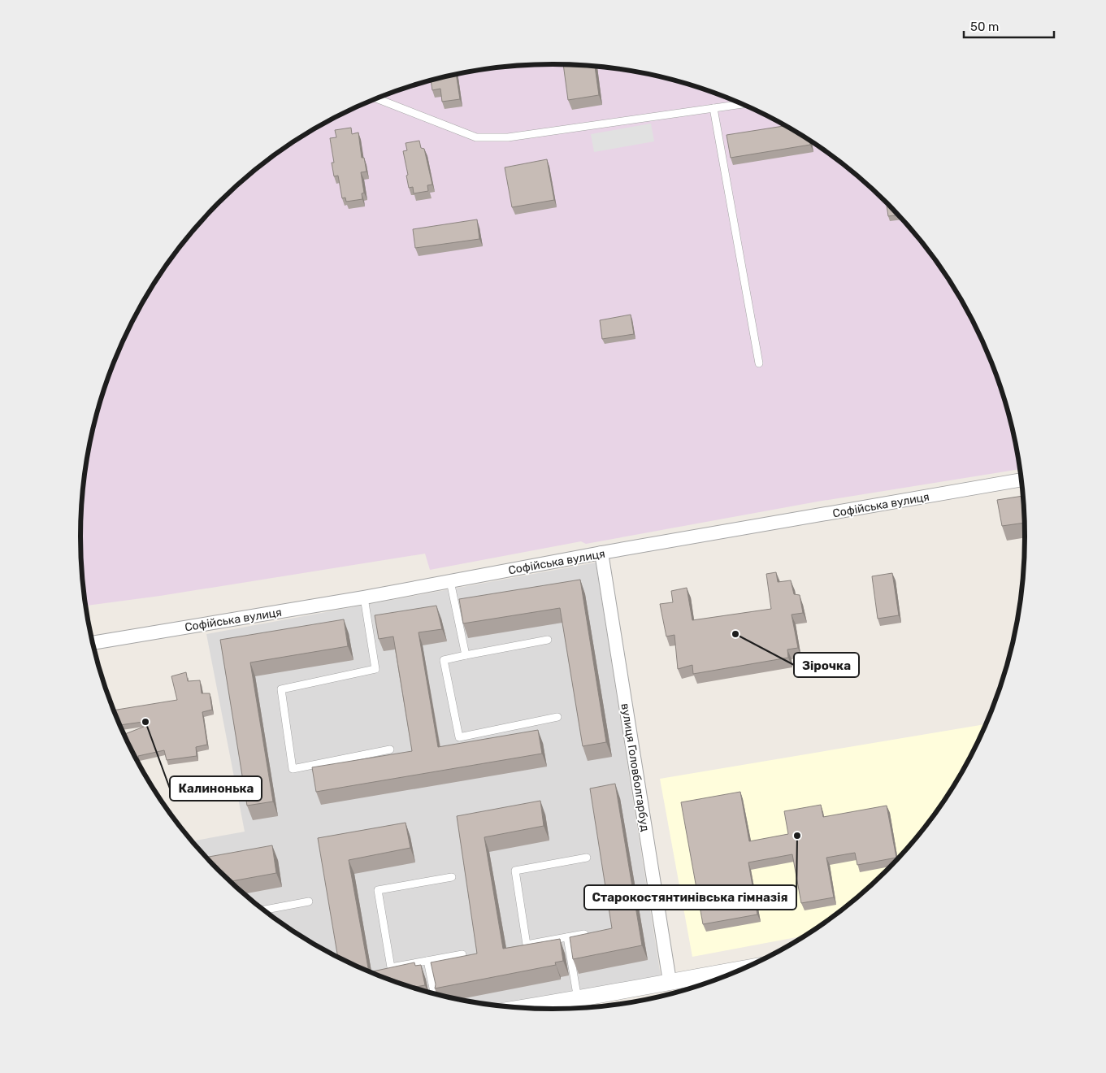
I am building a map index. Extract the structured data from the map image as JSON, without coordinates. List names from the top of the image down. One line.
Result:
{"streets":{"street":["Софійська вулиця","вулиця Головболгарбуд"]},"crossings":[["Софійська вулиця","вулиця Головболгарбуд"]],"places":["Зірочка","Калинонька","Старокостянтинівська гімназія"],"scale_bar":"50 m"}
